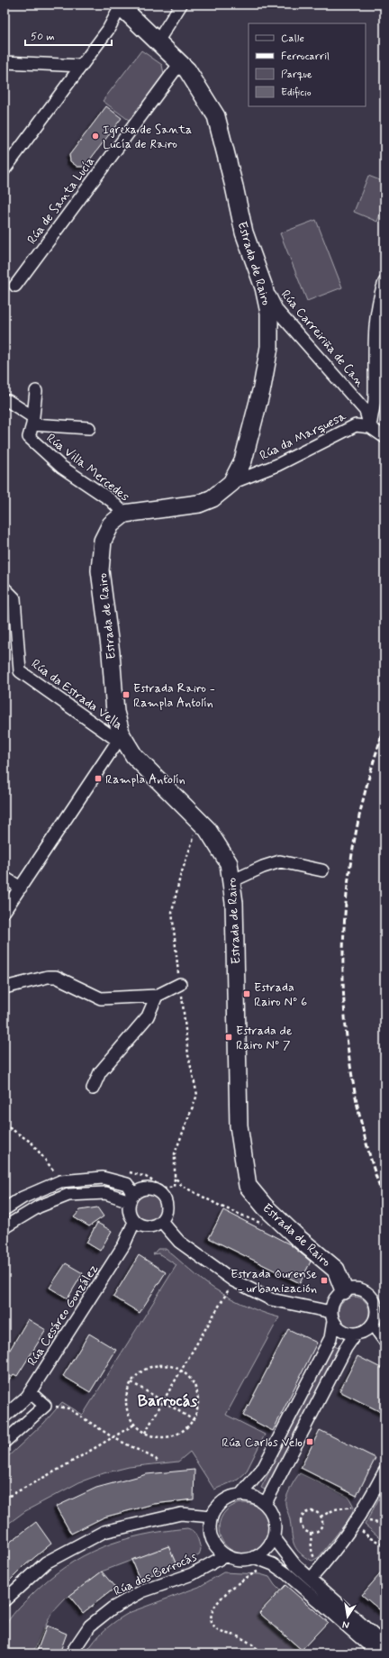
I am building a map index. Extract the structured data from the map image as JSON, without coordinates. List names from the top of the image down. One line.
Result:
{"streets":{"street":["Rúa de Santa Lucía","Estrada de Rairo","Rúa Carreiriña de Can","Rúa da Marquesa","Rúa Villa Mercedes","Rúa da Estrada Vella","Rúa Cesáreo González","Rúa dos Berrocás"]},"crossings":[["Rúa de Santa Lucía","Estrada de Rairo"],["Estrada de Rairo","Rúa Carreiriña de Can"],["Estrada de Rairo","Rúa da Marquesa"],["Estrada de Rairo","Rúa Villa Mercedes"],["Estrada de Rairo","Rúa da Estrada Vella"],["Rúa Carreiriña de Can","Rúa da Marquesa"]],"districts":["Barrocás"],"places":{"other":["Igrexa de Santa Lucía de Rairo"],"transit":["Estrada Rairo - Rampla Antolín","Rampla Antolín","Estrada Rairo Nº 6","Estrada de Rairo Nº 7","Estrada Ourense - urbanización","Rúa Carlos Velo"]},"legend":["Calle","Ferrocarril","Parque","Edificio"],"scale_bar":"50 m","north":"bottom"}
